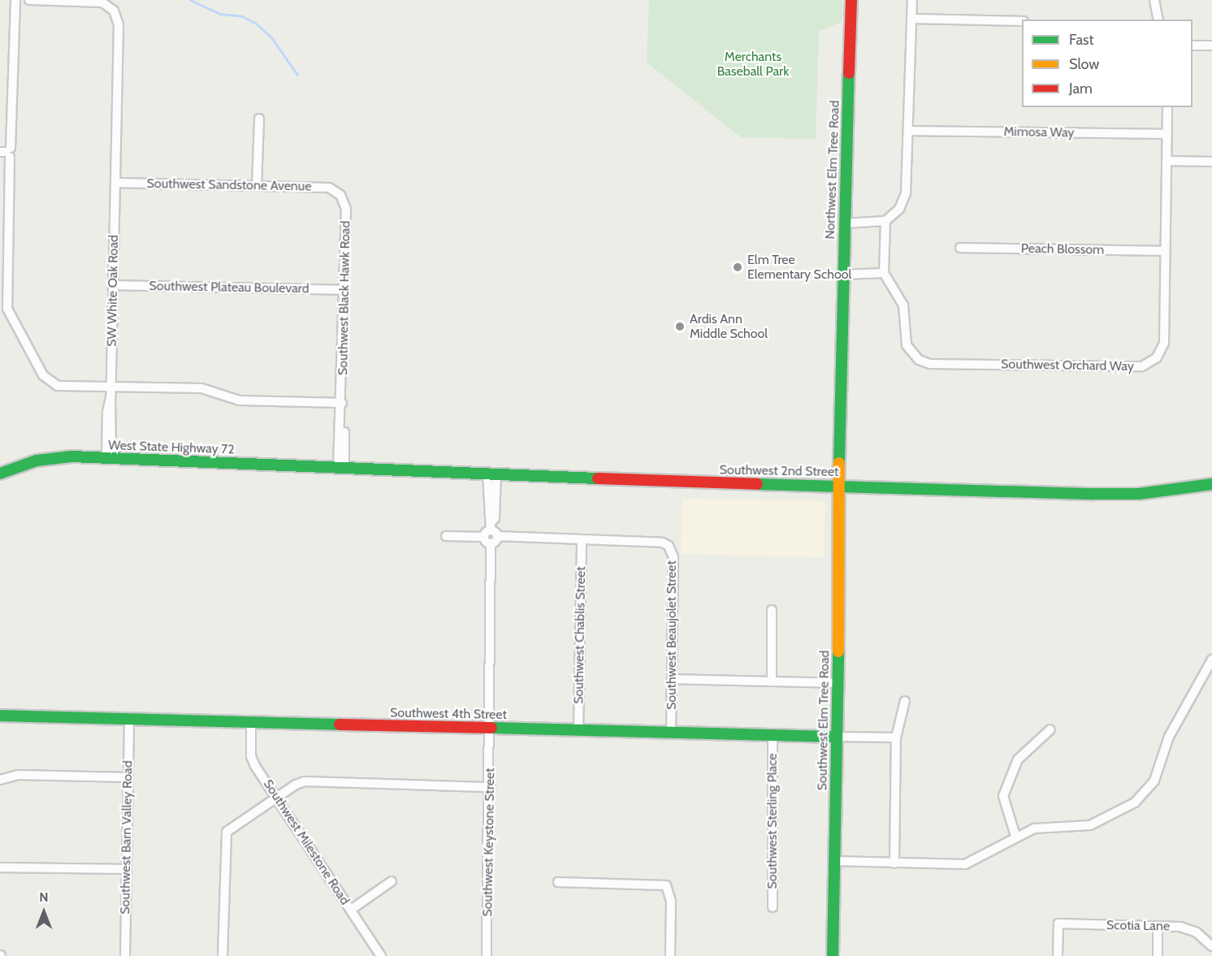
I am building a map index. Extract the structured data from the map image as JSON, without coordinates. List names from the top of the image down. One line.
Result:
{"streets":{"street":["Mimosa Way","Northwest Elm Tree Road","Southwest Sandstone Avenue","Peach Blossom","Southwest Plateau Boulevard","SW White Oak Road","Southwest Black Hawk Road","Southwest Orchard Way","West State Highway 72","Southwest 2nd Street","Southwest Chablis Street","Southwest Beaujolet Street","Southwest 4th Street","Southwest Elm Tree Road","Southwest Sterling Place","Southwest Barn Valley Road","Southwest Milestone Road","Southwest Keystone Street","Scotia Lane"]},"crossings":[["Mimosa Way","Southwest Orchard Way"],["Northwest Elm Tree Road","Southwest 2nd Street"],["Northwest Elm Tree Road","Southwest Elm Tree Road"],["Southwest Sandstone Avenue","SW White Oak Road"],["Southwest Sandstone Avenue","Southwest Black Hawk Road"],["Peach Blossom","Southwest Orchard Way"],["Southwest Plateau Boulevard","SW White Oak Road"],["Southwest Plateau Boulevard","Southwest Black Hawk Road"],["SW White Oak Road","West State Highway 72"],["Southwest Black Hawk Road","West State Highway 72"],["Southwest Black Hawk Road","Southwest 2nd Street"],["West State Highway 72","Southwest 2nd Street"],["Southwest 2nd Street","Southwest Elm Tree Road"],["Southwest Chablis Street","Southwest Beaujolet Street"],["Southwest Chablis Street","Southwest 4th Street"],["Southwest Beaujolet Street","Southwest 4th Street"],["Southwest 4th Street","Southwest Elm Tree Road"],["Southwest 4th Street","Southwest Sterling Place"],["Southwest 4th Street","Southwest Barn Valley Road"],["Southwest 4th Street","Southwest Milestone Road"],["Southwest 4th Street","Southwest Keystone Street"]],"parks":["Merchants Baseball Park"],"places":["Elm Tree Elementary School","Ardis Ann Middle School"],"legend":["Fast","Slow","Jam"],"north":"top"}
